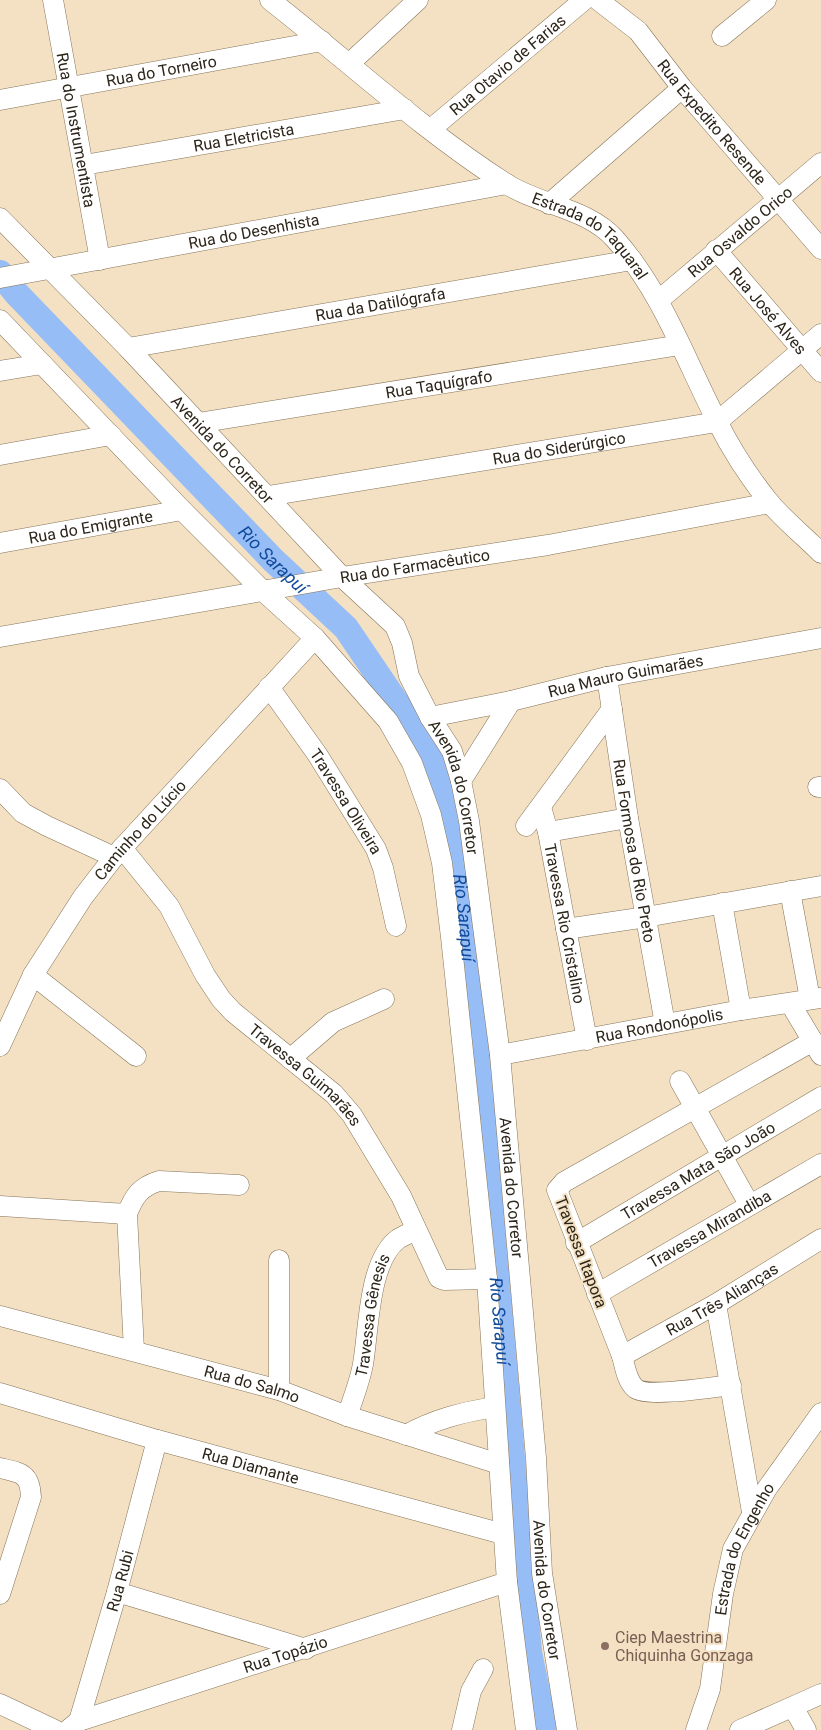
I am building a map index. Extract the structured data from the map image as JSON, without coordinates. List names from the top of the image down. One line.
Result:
{"streets":{"street":["Rua Otavio de Farias","Rua do Torneiro","Rua Expedito Resende","Rua do Instrumentista","Rua Eletricista","Rua do Desenhista","Rua Osvaldo Orico","Estrada do Taquaral","Rua da Datilógrafa","Rua José Alves","Rua Taquígrafo","Rua do Siderúrgico","Avenida do Corretor","Rua do Emigrante","Rua do Farmacêutico","Rua Mauro Guimarães","Travessa Oliveira","Caminho do Lúcio","Rua Formosa do Rio Preto","Travessa Rio Cristalino","Rua Rondonópolis","Travessa Guimarães","Travessa Mata São João","Travessa Mirandiba","Travessa Itapora","Rua Três Alianças","Travessa Gênesis","Rua do Salmo","Rua Diamante","Estrada do Engenho","Rua Rubi","Rua Topázio"]},"crossings":[["Rua Otavio de Farias","Estrada do Taquaral"],["Rua do Torneiro","Rua do Instrumentista"],["Rua do Torneiro","Estrada do Taquaral"],["Rua Expedito Resende","Rua Osvaldo Orico"],["Rua do Instrumentista","Rua Eletricista"],["Rua do Instrumentista","Rua do Desenhista"],["Rua Eletricista","Estrada do Taquaral"],["Rua do Desenhista","Estrada do Taquaral"],["Rua do Desenhista","Avenida do Corretor"],["Rua Osvaldo Orico","Estrada do Taquaral"],["Rua Osvaldo Orico","Rua José Alves"],["Estrada do Taquaral","Rua da Datilógrafa"],["Estrada do Taquaral","Rua Taquígrafo"],["Estrada do Taquaral","Rua do Siderúrgico"],["Estrada do Taquaral","Rua do Farmacêutico"],["Rua da Datilógrafa","Avenida do Corretor"],["Rua Taquígrafo","Avenida do Corretor"],["Rua do Siderúrgico","Avenida do Corretor"],["Avenida do Corretor","Rua do Emigrante"],["Avenida do Corretor","Rua do Farmacêutico"],["Avenida do Corretor","Rua Mauro Guimarães"],["Avenida do Corretor","Caminho do Lúcio"],["Avenida do Corretor","Rua Rondonópolis"],["Avenida do Corretor","Travessa Guimarães"],["Avenida do Corretor","Rua do Salmo"],["Avenida do Corretor","Rua Diamante"],["Avenida do Corretor","Rua Topázio"],["Rua Mauro Guimarães","Rua Formosa do Rio Preto"],["Travessa Oliveira","Caminho do Lúcio"],["Caminho do Lúcio","Travessa Guimarães"],["Rua Formosa do Rio Preto","Rua Rondonópolis"],["Travessa Rio Cristalino","Rua Rondonópolis"],["Travessa Guimarães","Travessa Gênesis"],["Travessa Mata São João","Travessa Itapora"],["Travessa Mirandiba","Travessa Itapora"],["Travessa Itapora","Rua Três Alianças"],["Travessa Gênesis","Rua do Salmo"],["Rua Diamante","Rua Rubi"],["Rua Rubi","Rua Topázio"]],"water":["Rio Sarapuí"],"places":["Ciep Maestrina Chiquinha Gonzaga"]}
